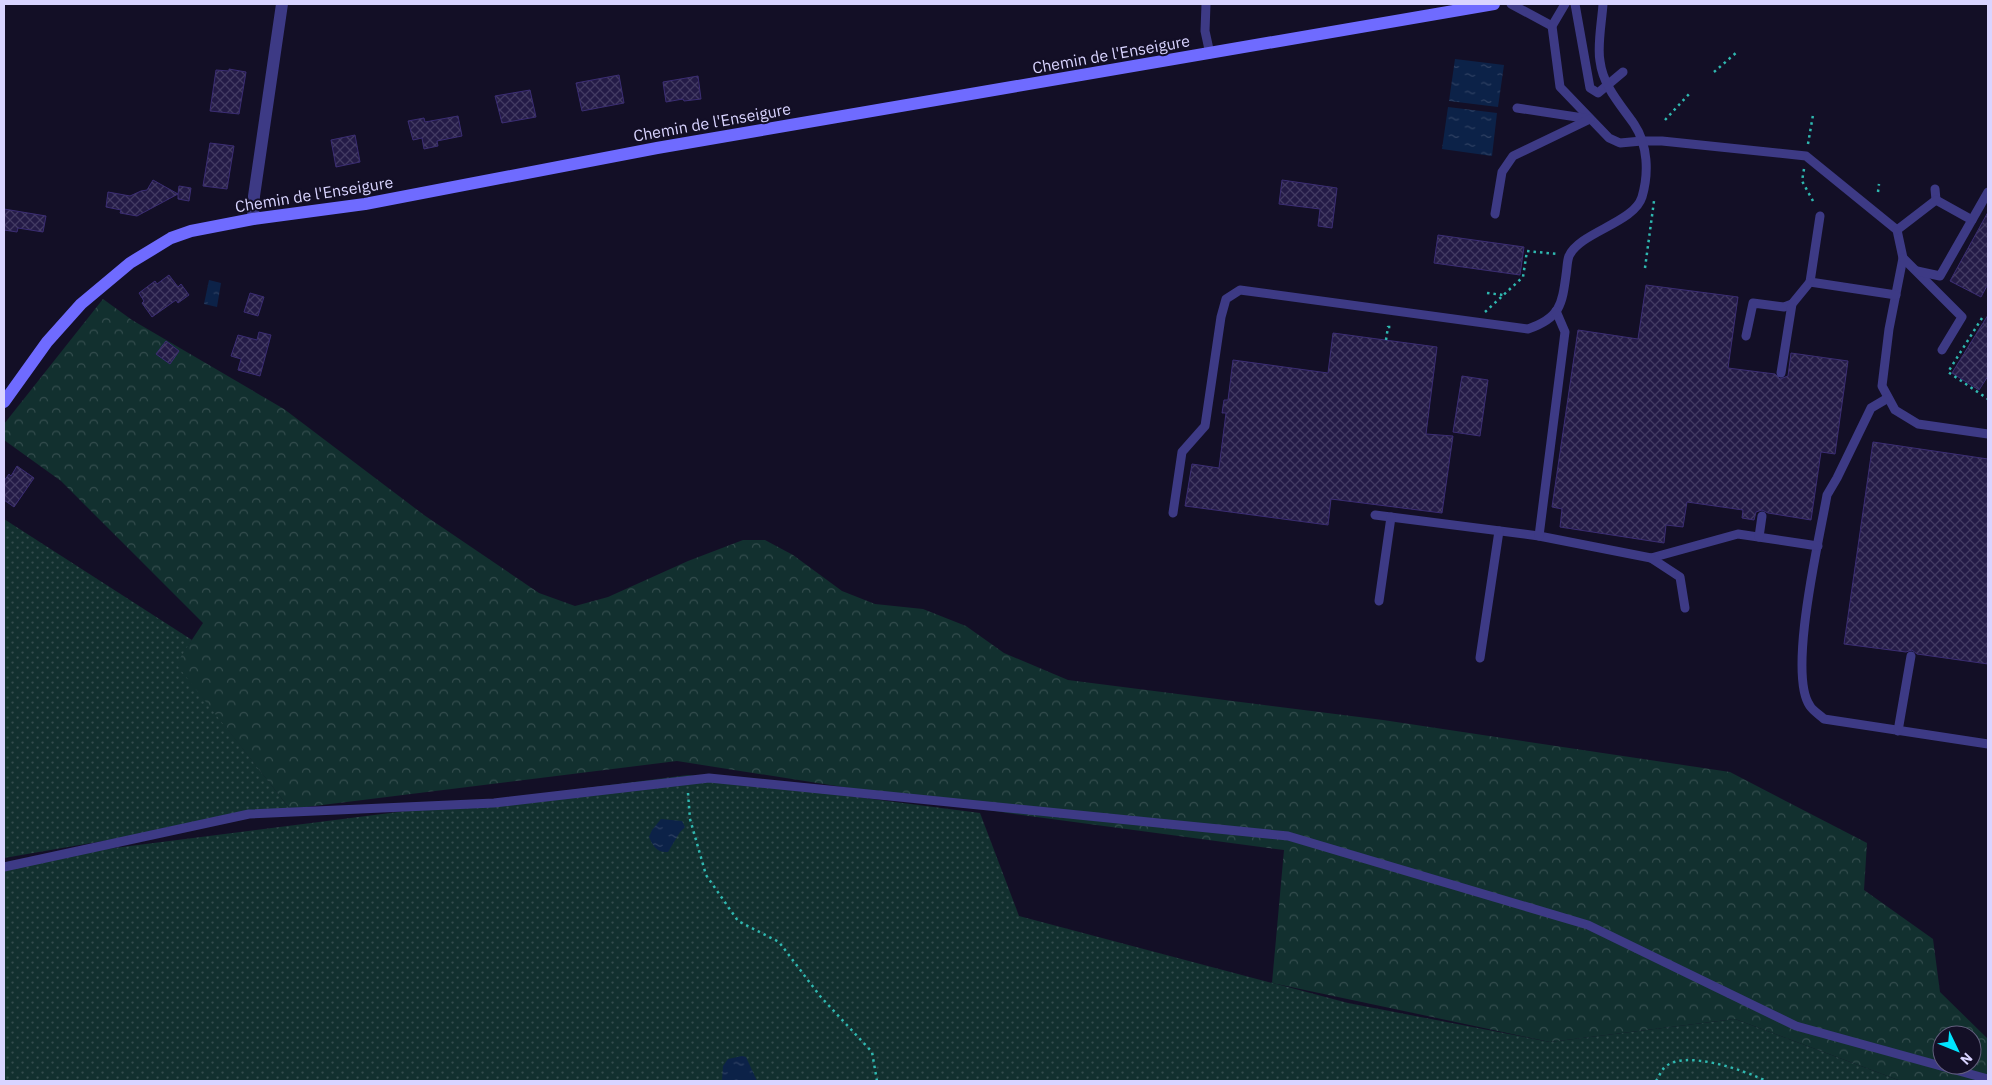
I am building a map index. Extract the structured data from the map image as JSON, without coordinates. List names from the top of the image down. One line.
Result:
{"streets":{"street":["Chemin de l'Enseigure"]},"north":"bottom right"}
